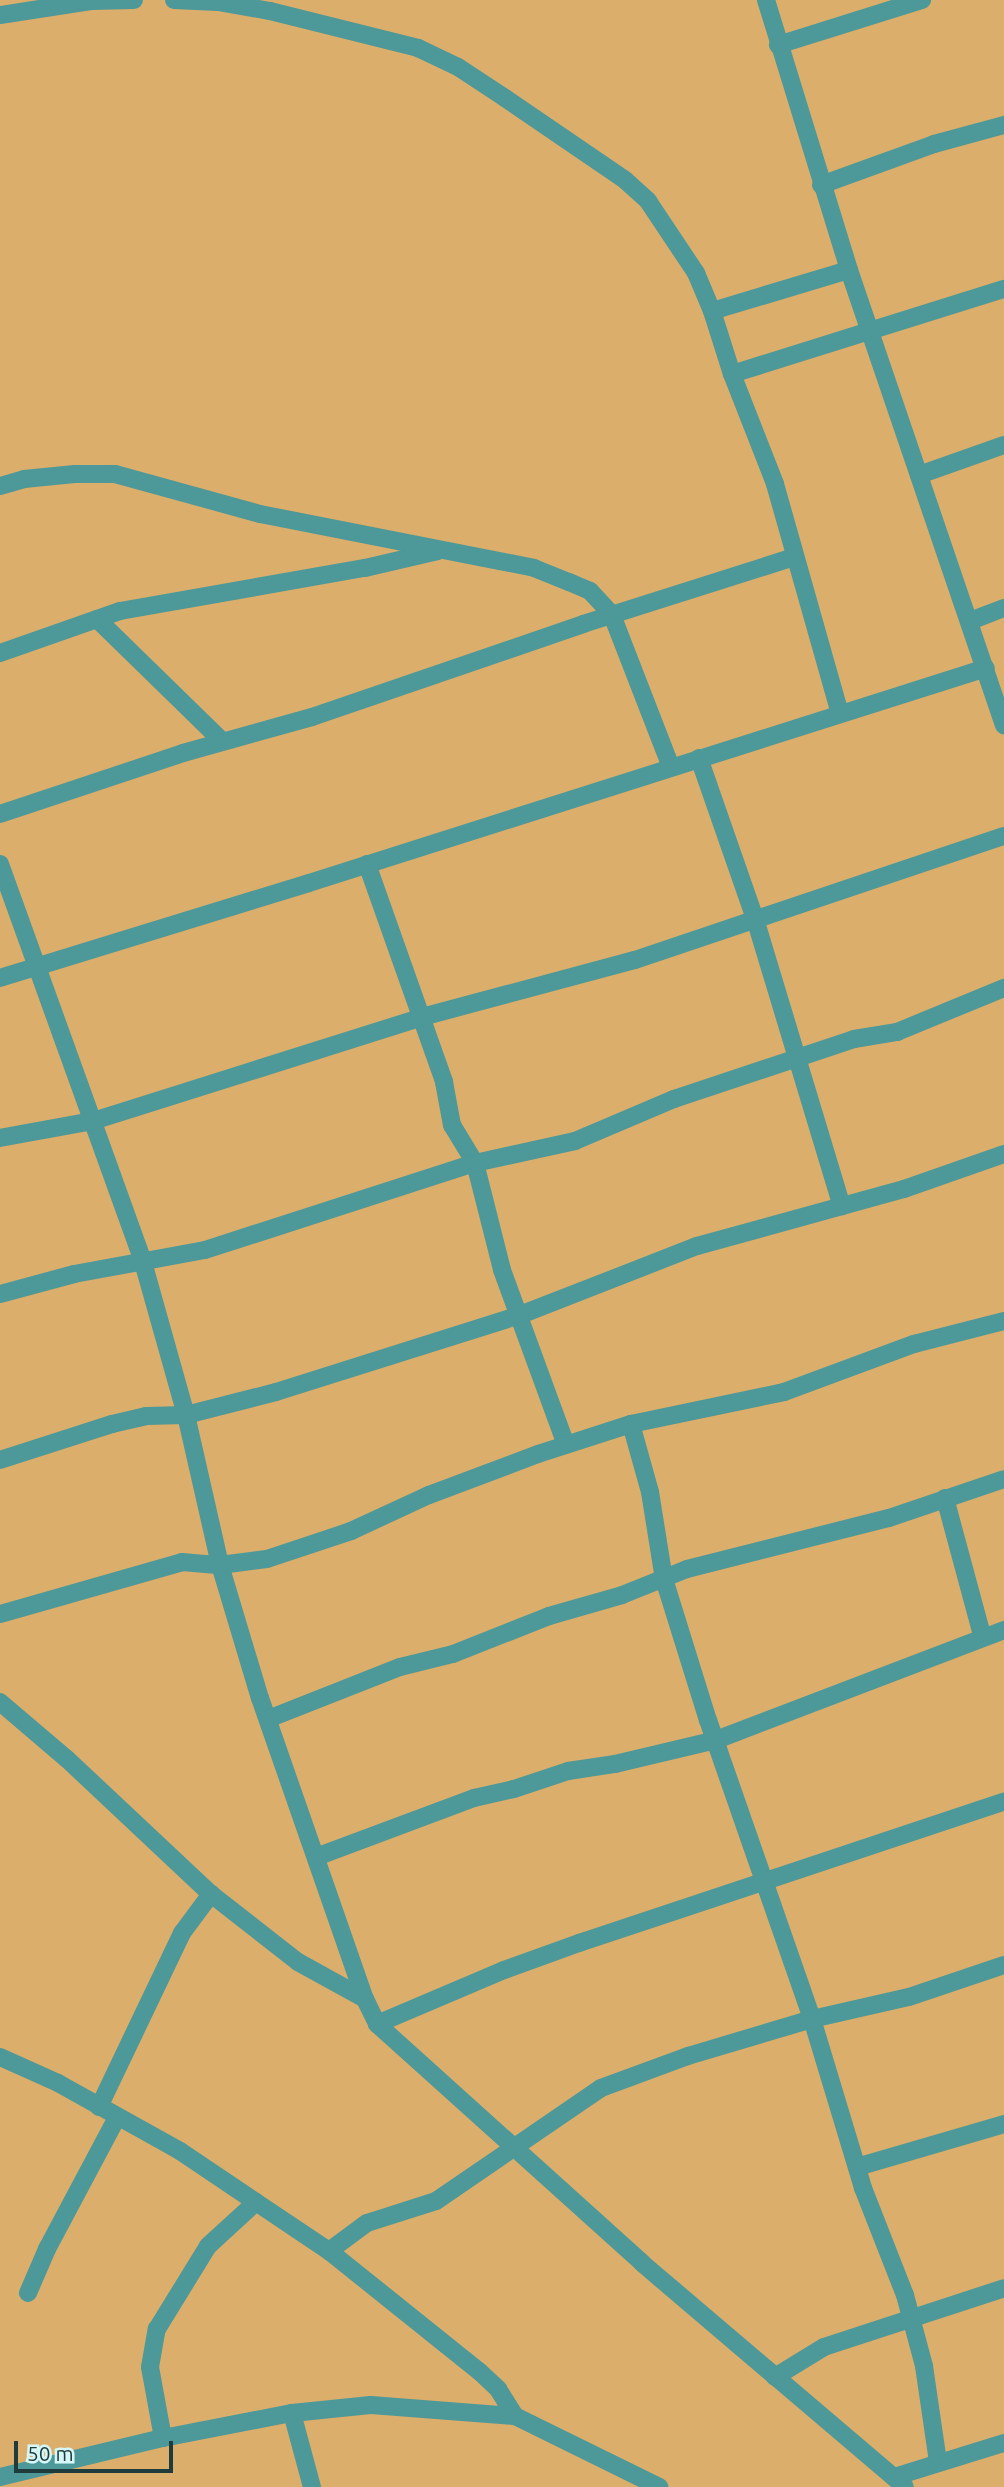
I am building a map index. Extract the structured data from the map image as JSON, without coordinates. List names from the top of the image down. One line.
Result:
{"scale_bar":"50 m"}
